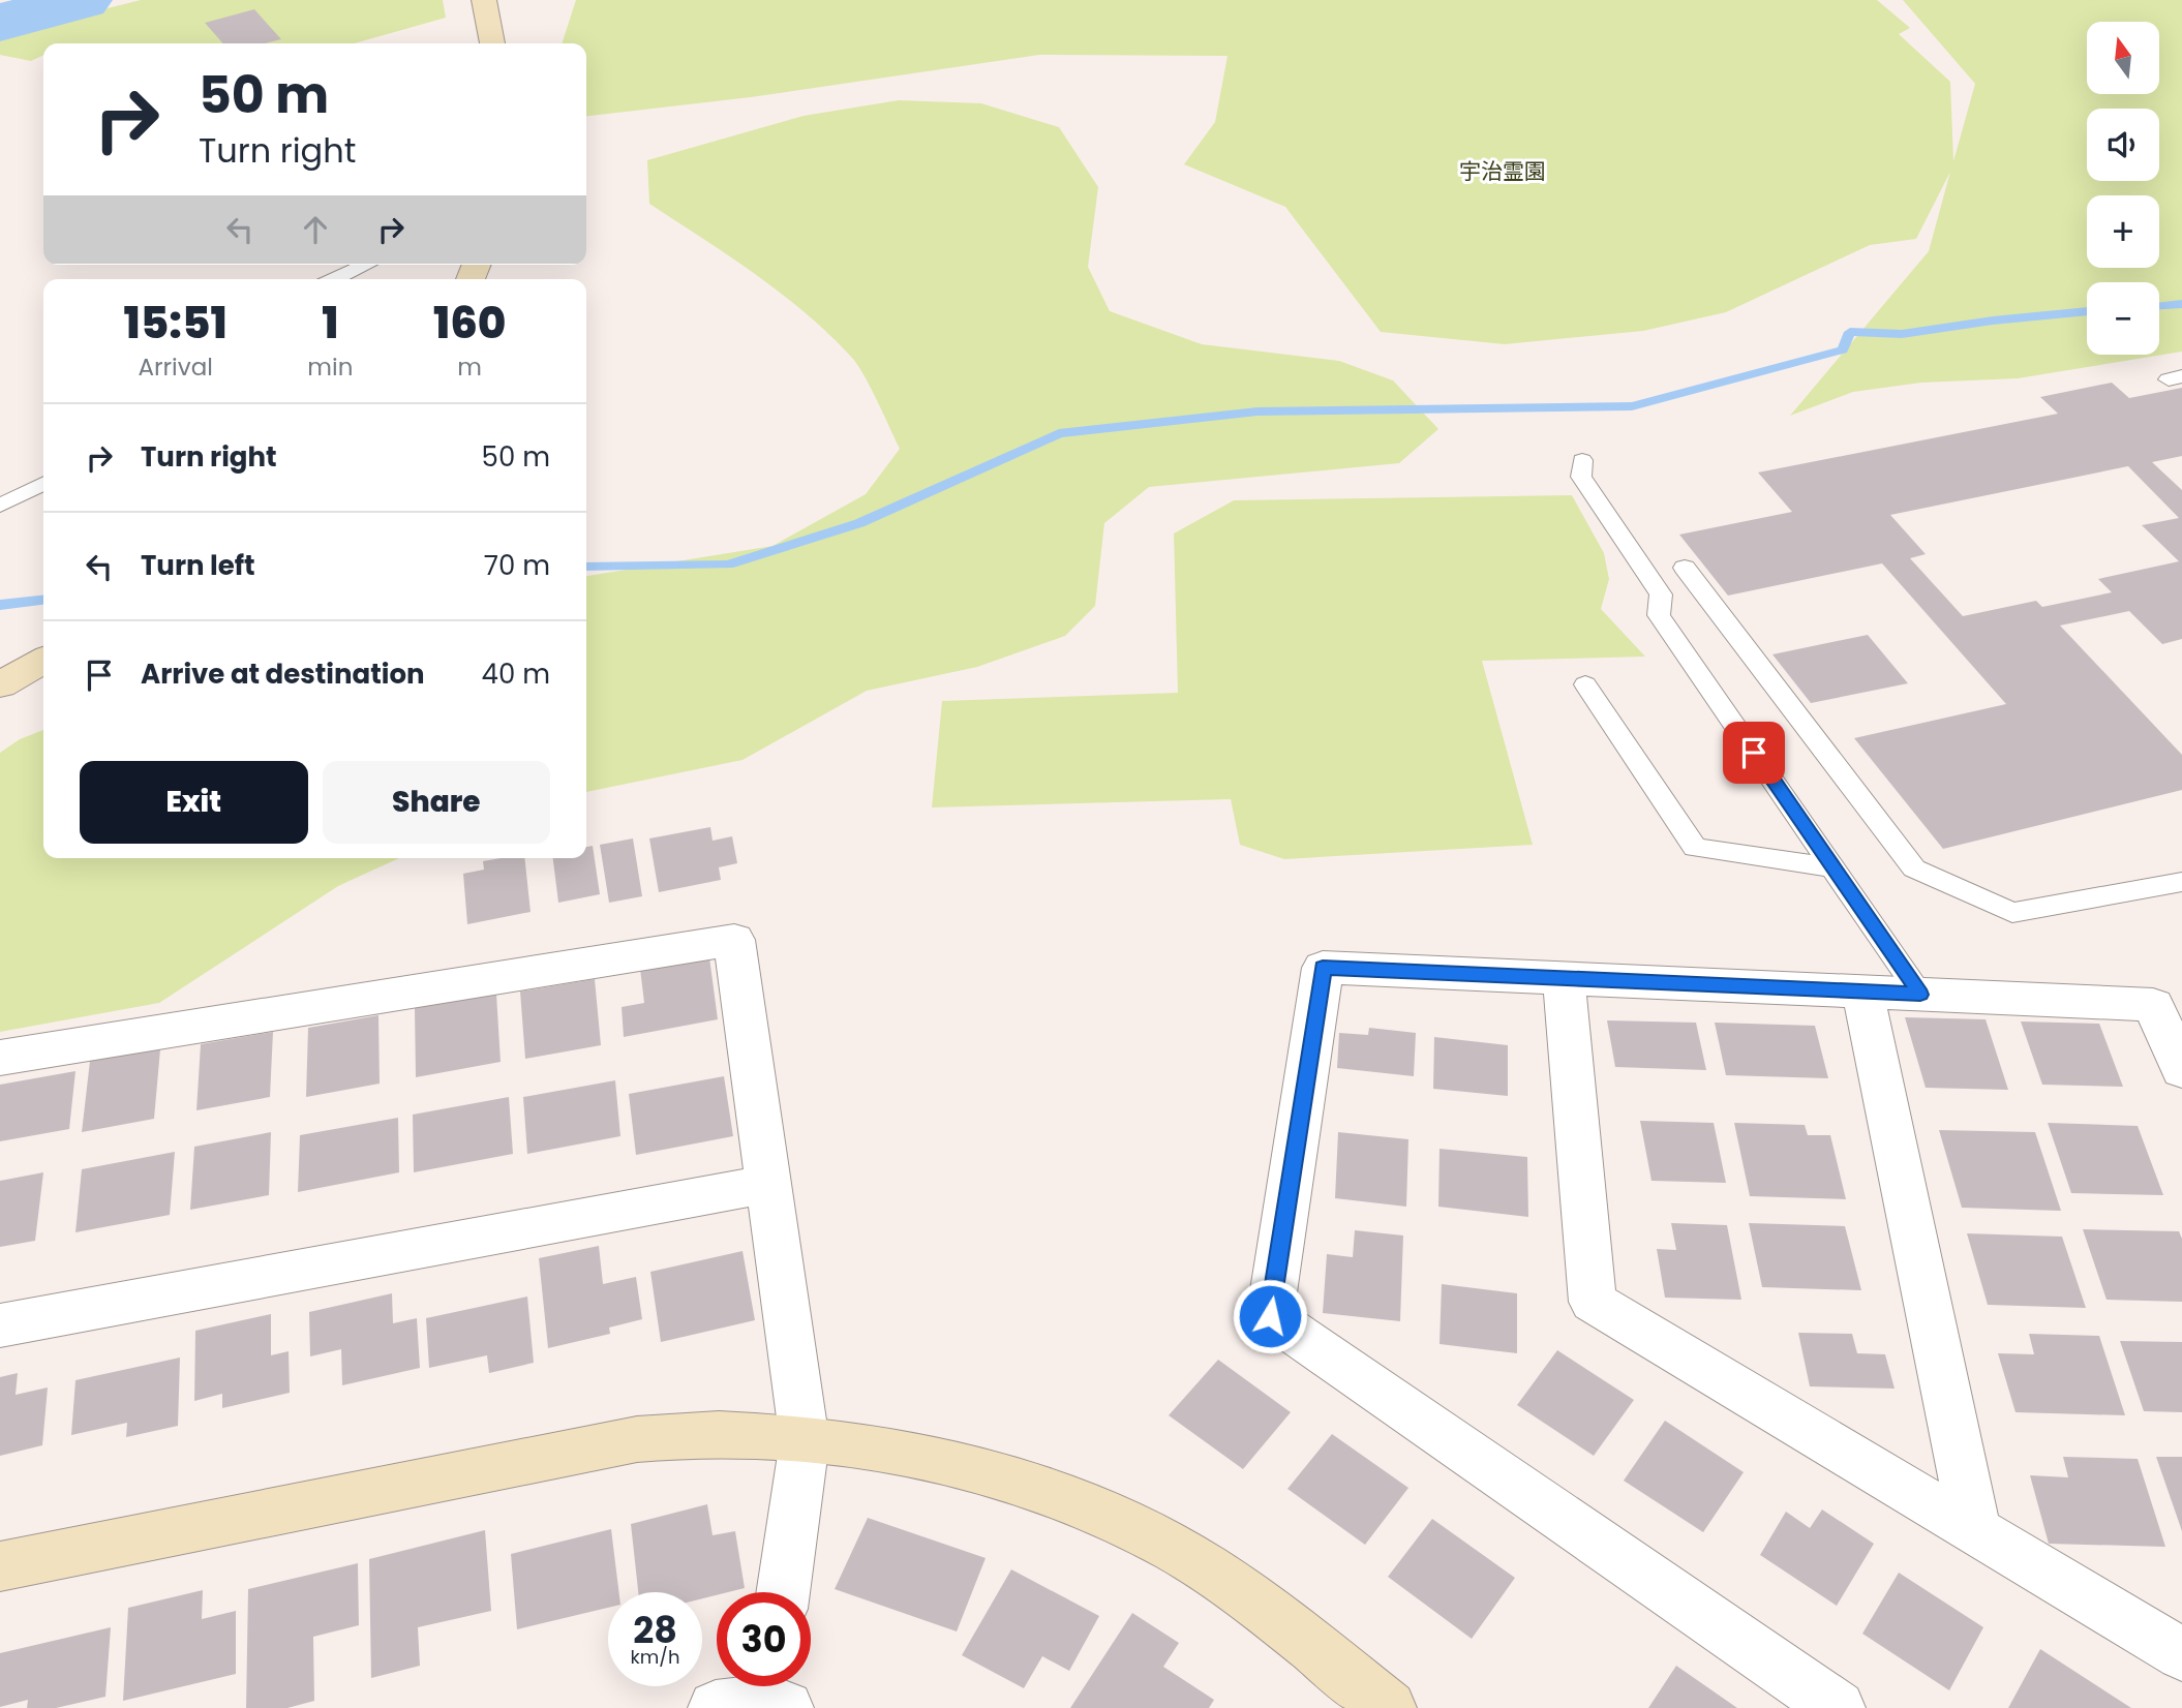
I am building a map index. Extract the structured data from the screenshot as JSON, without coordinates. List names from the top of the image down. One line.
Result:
{"parks":["宇治霊園"],"north":"top","page":{"map_buttons":["+","−"],"turn":["50 m","Turn right"],"eta":["15:51","Arrival","1","min","160","m"],"list":[{"name":"Turn right","value":"50 m"},{"name":"Turn left","value":"70 m"},{"name":"Arrive at destination","value":"40 m"}],"buttons":["Exit","Share"],"speed":"28 km/h","limit":"30"}}
